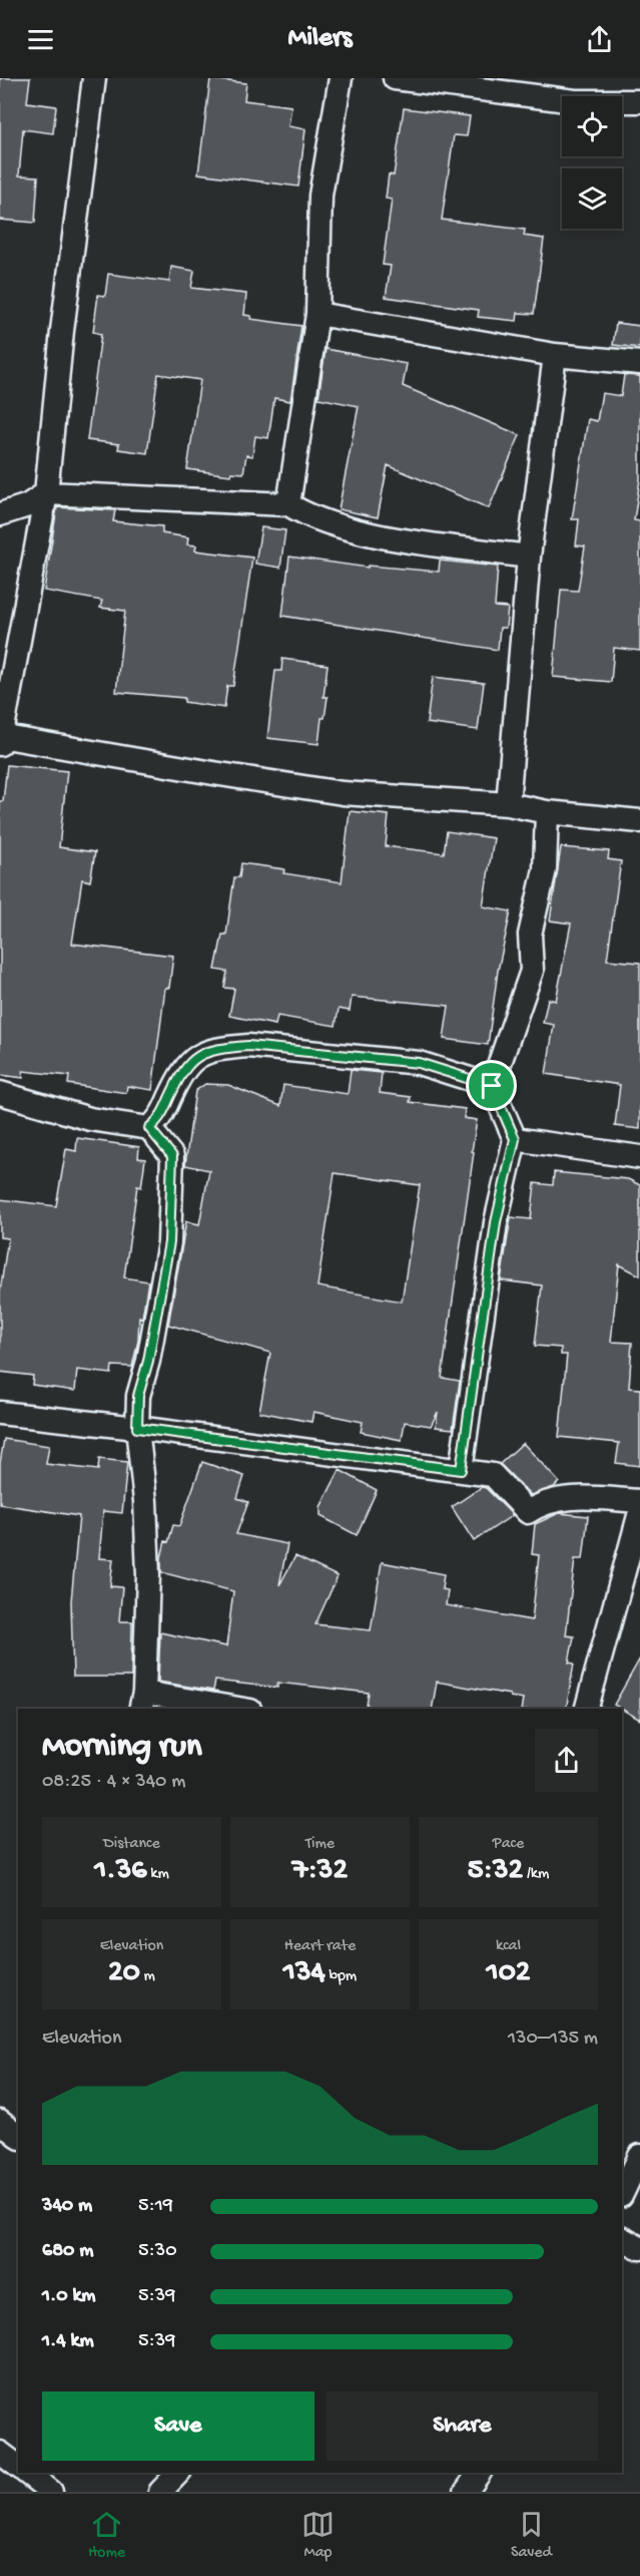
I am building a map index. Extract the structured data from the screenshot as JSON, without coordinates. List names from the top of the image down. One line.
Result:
{"page":{"header":"Milers","heading":["Morning run","08:25 · 4 × 340 m"],"stats":[["Distance","1.36 km"],["Time","7:32"],["Pace","5:32 /km"],["Elevation","20 m"],["Heart rate","134 bpm"],["kcal","102"]],"chart":["Elevation","130–135 m"],"list":[{"name":"340 m","note":"5:19"},{"name":"680 m","note":"5:30"},{"name":"1.0 km","note":"5:39"},{"name":"1.4 km","note":"5:39"}],"buttons":["Save","Share"],"tabs":["Home","Map","Saved"]}}
